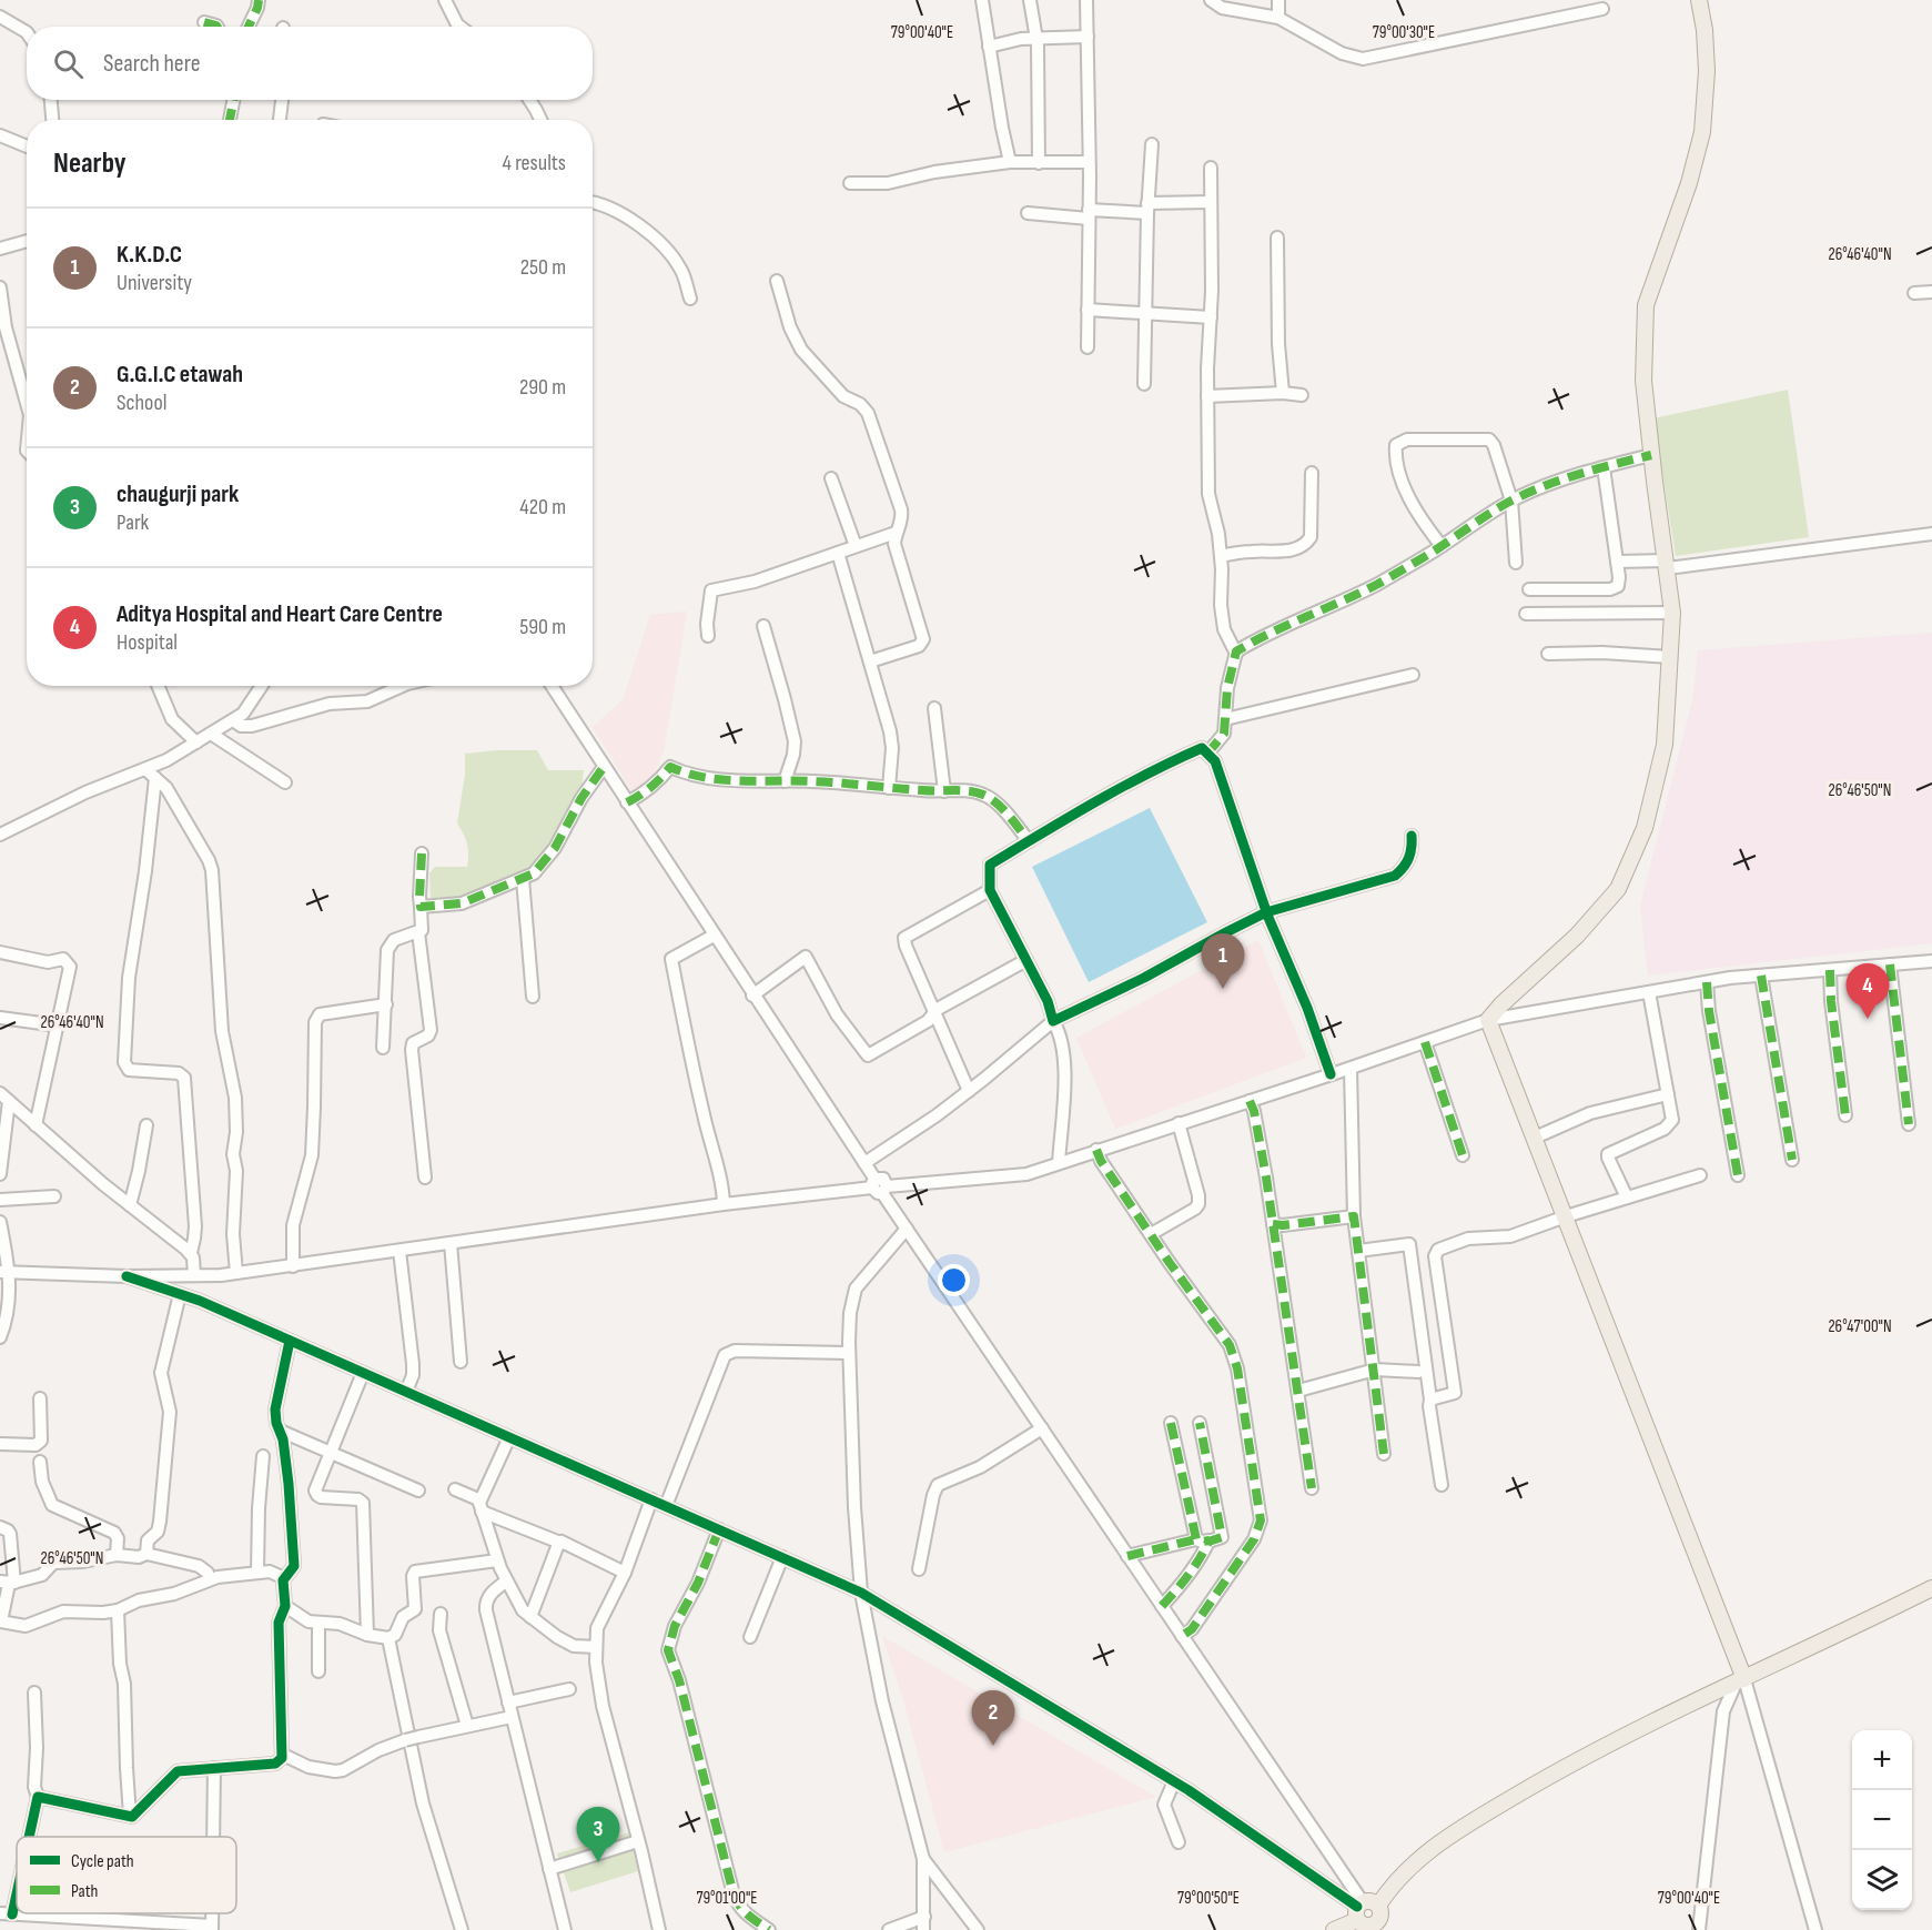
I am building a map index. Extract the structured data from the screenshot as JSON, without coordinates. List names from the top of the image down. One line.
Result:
{"legend":["Cycle path","Path"],"page":{"search":"Search here","heading":["Nearby","4 results"],"list":[{"mark":"1","name":"K.K.D.C","note":"University","value":"250 m"},{"mark":"2","name":"G.G.I.C etawah","note":"School","value":"290 m"},{"mark":"3","name":"chaugurji park","note":"Park","value":"420 m"},{"mark":"4","name":"Aditya Hospital and Heart Care Centre","note":"Hospital","value":"590 m"}],"pins":["1","4","2","3"],"map_buttons":["+","−"]},"coordinates":["79°00'40\"E","79°00'30\"E","26°46'40\"N","26°46'50\"N","26°47'00\"N","79°01'00\"E","79°00'50\"E"]}
